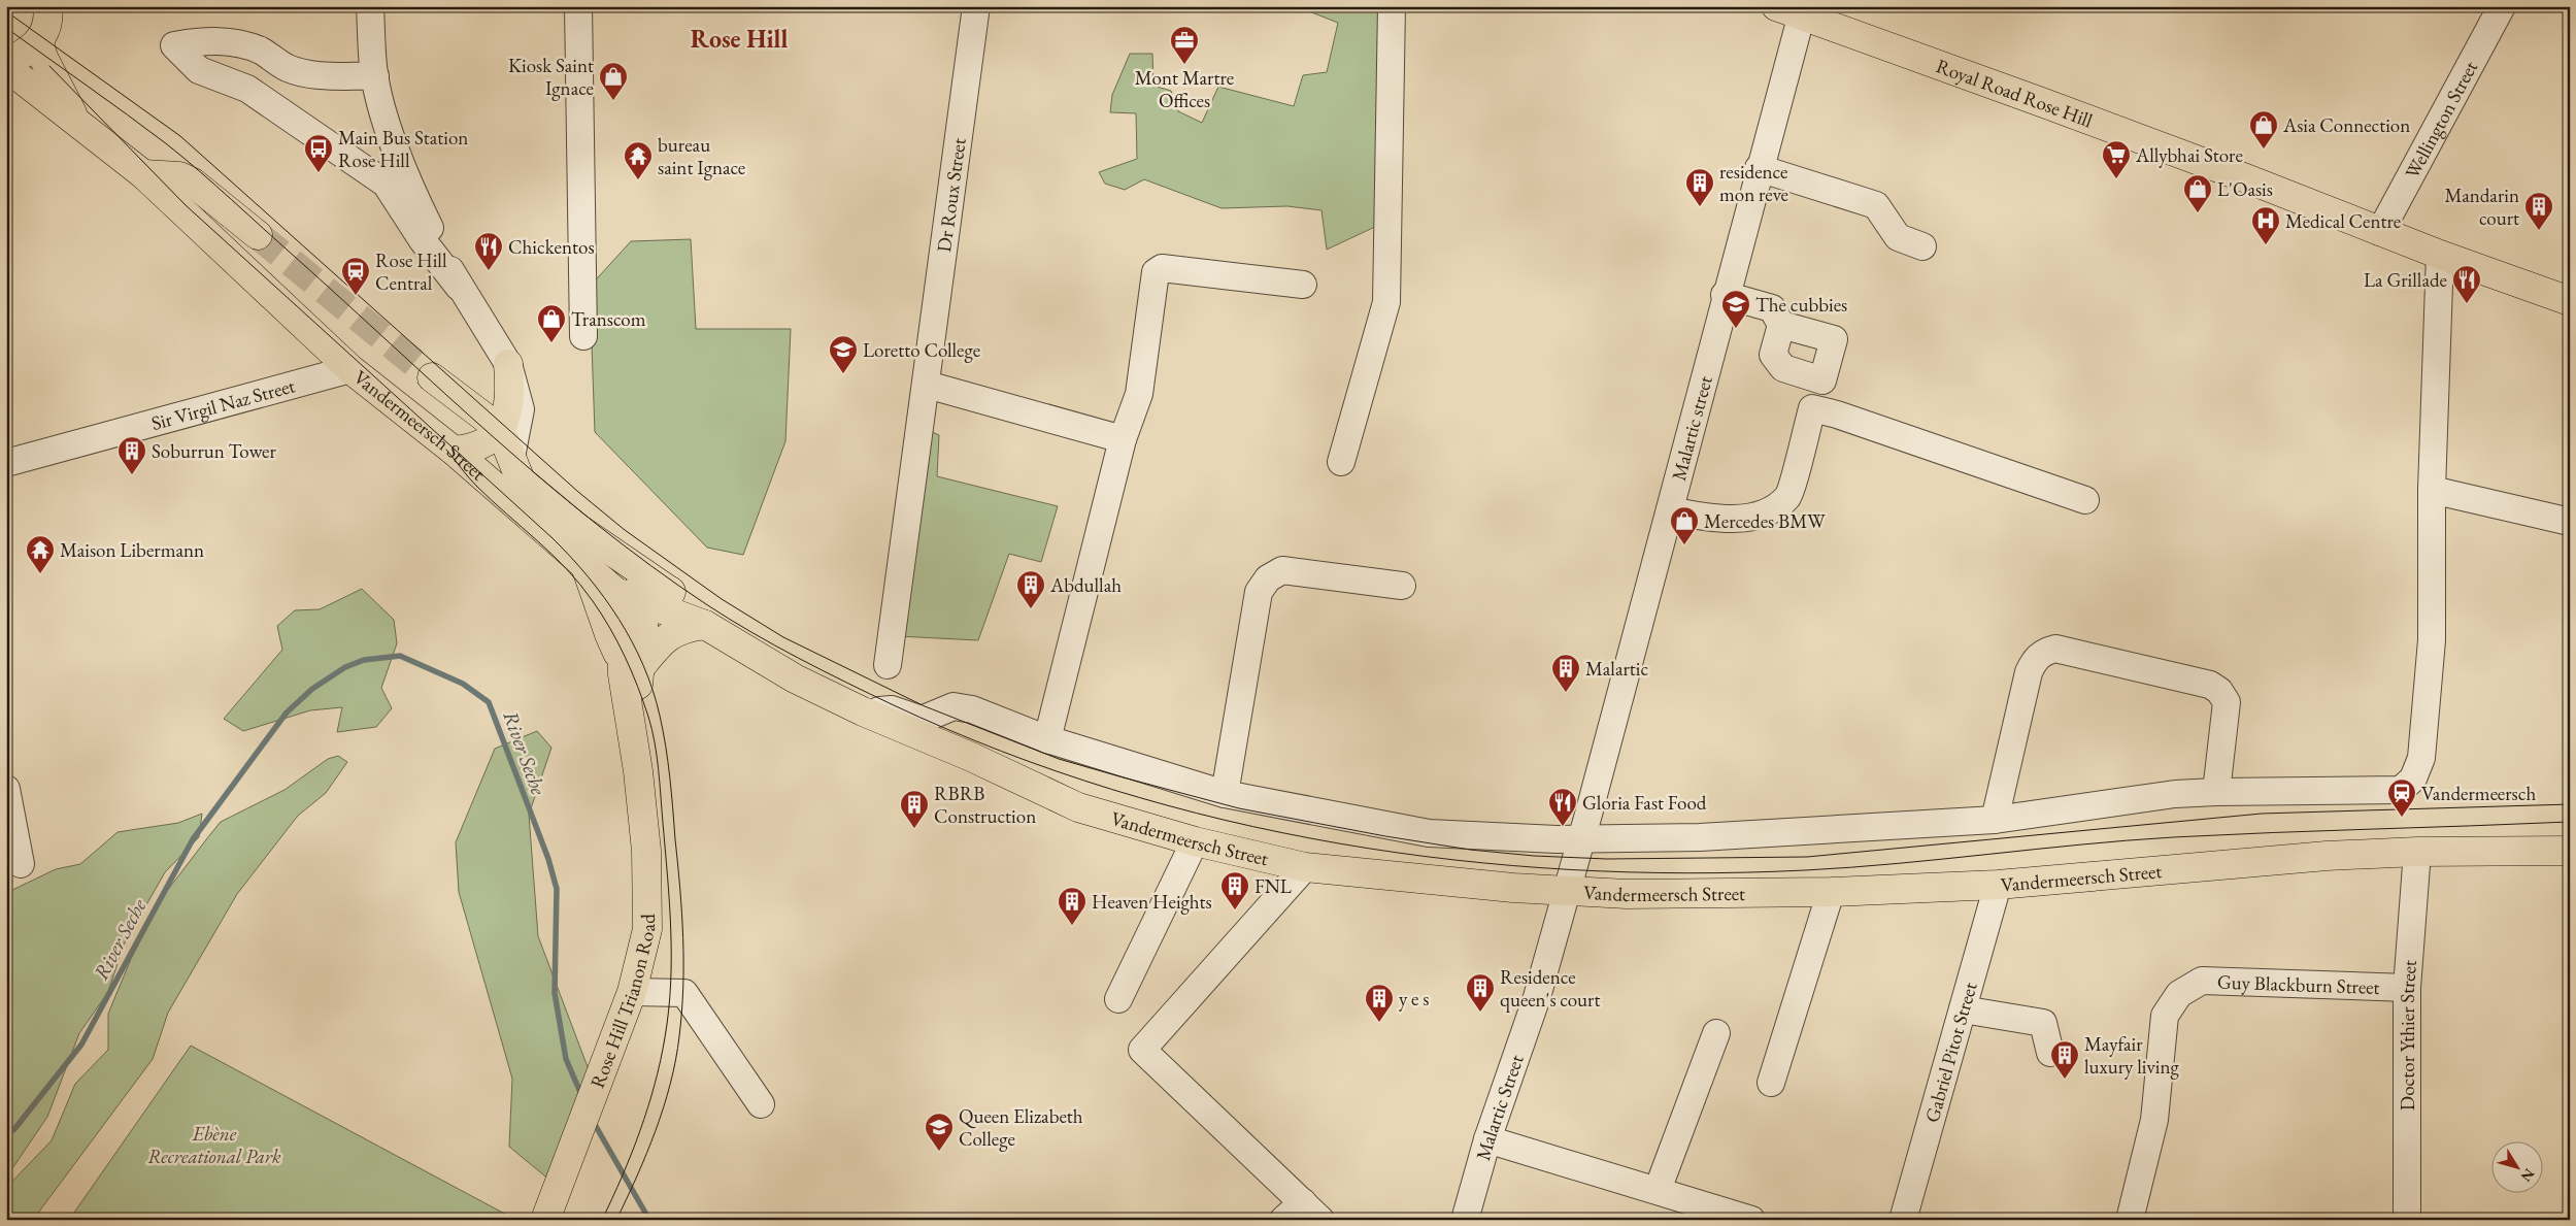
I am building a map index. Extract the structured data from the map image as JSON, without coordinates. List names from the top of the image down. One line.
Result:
{"streets":{"main road":["Royal Road Rose Hill","Vandermeersch Street","Rose Hill Trianon Road"],"street":["Wellington Street","Dr Roux Street","Sir Virgil Naz Street","Malartic street","Guy Blackburn Street","Doctor Ythier Street","Gabriel Pitot Street","Malartic Street"]},"crossings":[["Royal Road Rose Hill","Wellington Street"],["Royal Road Rose Hill","Malartic street"],["Sir Virgil Naz Street","Vandermeersch Street"],["Vandermeersch Street","Malartic street"],["Vandermeersch Street","Rose Hill Trianon Road"],["Vandermeersch Street","Doctor Ythier Street"],["Vandermeersch Street","Gabriel Pitot Street"],["Vandermeersch Street","Malartic Street"],["Malartic street","Malartic Street"],["Guy Blackburn Street","Doctor Ythier Street"]],"districts":["Rose Hill"],"water":["River Seche"],"parks":["Ebène Recreational Park"],"places":{"office":["Mont Martre Offices"],"shop":["Kiosk Saint Ignace","Asia Connection","L'Oasis","Transcom","Mercedes BMW"],"bus stop":["Main Bus Station Rose Hill"],"supermarket":["Allybhai Store"],"temple":["bureau saint Ignace","Maison Libermann"],"building":["residence mon reve","Mandarin court","Soburrun Tower","Abdullah","Malartic","RBRB Construction","FNL","Heaven Heights","Residence queen's court","y e s","Mayfair luxury living"],"hospital":["Medical Centre"],"restaurant":["Chickentos","La Grillade","Gloria Fast Food"],"station":["Rose Hill Central","Vandermeersch"],"school or university":["The cubbies","Loretto College","Queen Elizabeth College"]},"north":"bottom right"}
